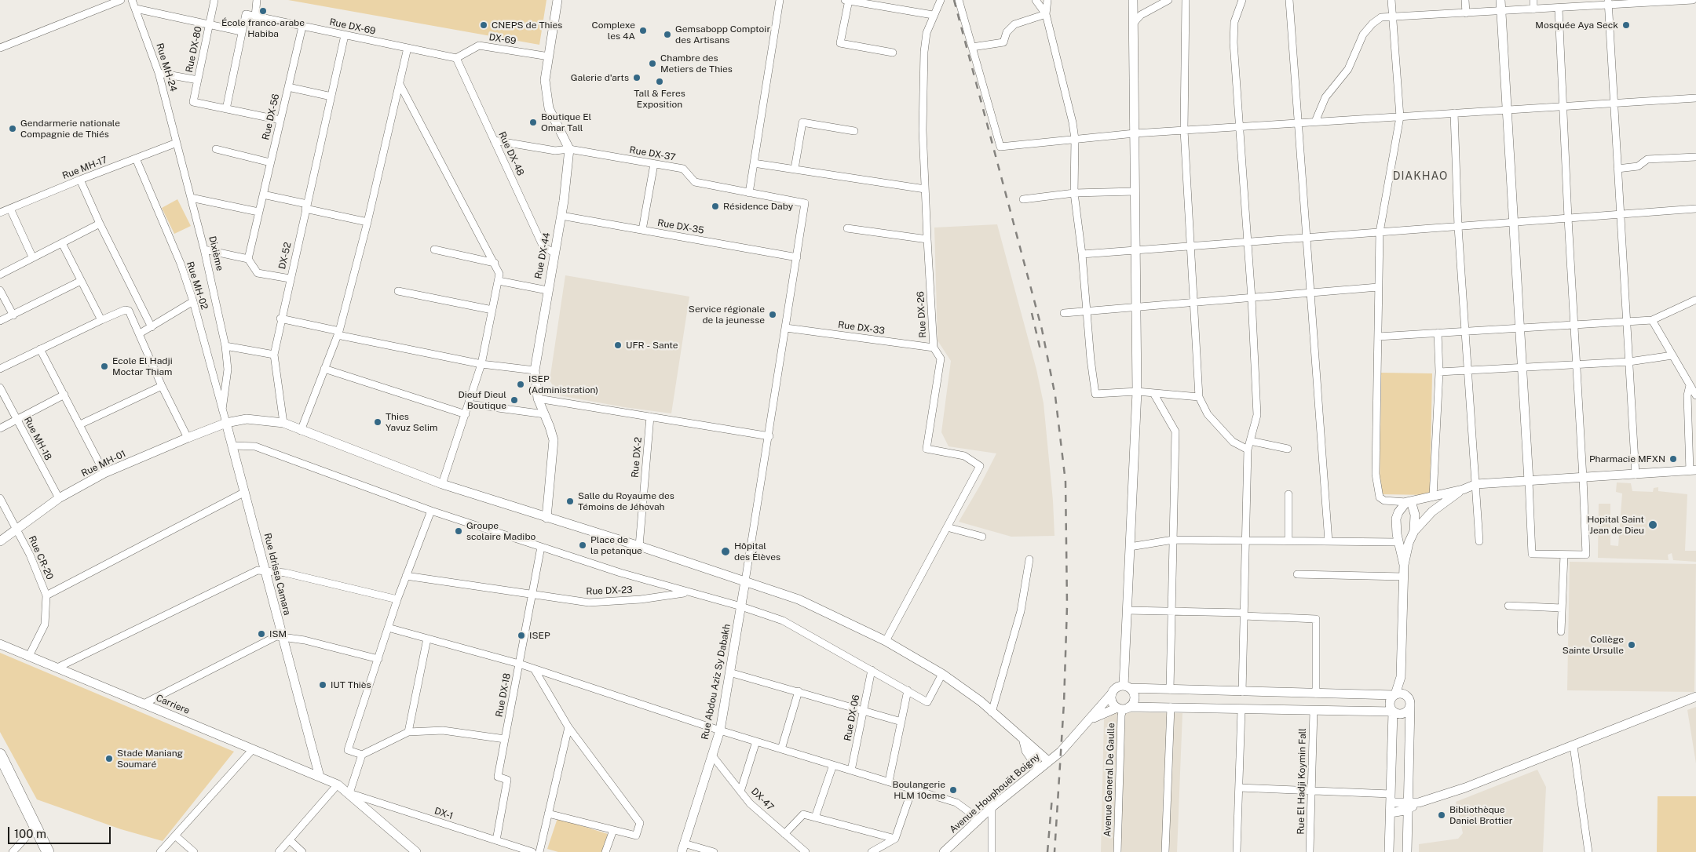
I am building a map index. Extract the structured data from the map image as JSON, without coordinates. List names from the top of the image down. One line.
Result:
{"streets":{"street":["Rue DX-69","DX-69","Rue DX-80","Rue MH-24","Rue DX-56","Rue DX-48","Rue DX-37","Rue MH-17","Rue DX-35","Dixième","DX-52","Rue DX-44","Rue MH-02","Rue DX-26","Rue DX-33","Rue MH-18","Rue DX-2","Rue MH-01","Rue CR-20","Rue Idrissa Camara","Rue DX-23","Rue Abdou Aziz Sy Dabakh","Rue DX-18","Carriere","Rue DX-06","Avenue General De Gaulle","Rue El Hadji Koymin Fall","Avenue Houphouët Boigny","DX-47","DX-1"]},"crossings":[["Rue DX-69","DX-69"],["Rue DX-69","Rue DX-56"],["Rue DX-69","Rue DX-48"],["Rue DX-69","DX-52"],["DX-69","Rue DX-48"],["Rue MH-24","Rue MH-17"],["Rue MH-24","Dixième"],["Rue DX-48","Rue DX-37"],["Rue DX-48","Rue DX-44"],["Rue DX-37","Rue DX-35"],["Rue DX-37","Rue DX-44"],["Rue MH-17","Dixième"],["Rue MH-17","Rue MH-02"],["Rue DX-35","Rue DX-44"],["Dixième","Rue MH-02"],["Rue MH-02","Rue MH-01"],["Rue MH-02","Rue Idrissa Camara"],["Rue DX-26","Rue DX-33"],["Rue MH-18","Rue MH-01"],["Rue MH-01","Rue CR-20"],["Rue MH-01","Rue Idrissa Camara"],["Rue Idrissa Camara","Carriere"],["Rue DX-23","Rue DX-18"],["Rue Abdou Aziz Sy Dabakh","DX-47"],["Rue DX-18","DX-1"],["Carriere","DX-1"],["Avenue General De Gaulle","Avenue Houphouët Boigny"]],"districts":["DIAKHAO"],"places":["École franco-arabe Habiba","CNEPS de Thies","Mosquée Aya Seck","Complexe les 4A","Gemsabopp Comptoir des Artisans","Chambre des Metiers de Thies","Galerie d'arts","Tall & Feres Exposition","Boutique El Omar Tall","Gendarmerie nationale Compagnie de Thiés","Résidence Daby","Service régionale de la jeunesse","UFR - Sante","Ecole El Hadji Moctar Thiam","ISEP (Administration)","Dieuf Dieul Boutique","Thies Yavuz Selim","Pharmacie MFXN","Salle du Royaume des Témoins de Jéhovah","Hopital Saint Jean de Dieu","Groupe scolaire Madibo","Place de la petanque","Hôpital des Élèves","ISM","ISEP","Collège Sainte Ursulle","IUT Thiès","Stade Maniang Soumaré","Boulangerie HLM 10eme","Bibliothèque Daniel Brottier"],"scale_bar":"100 m"}
